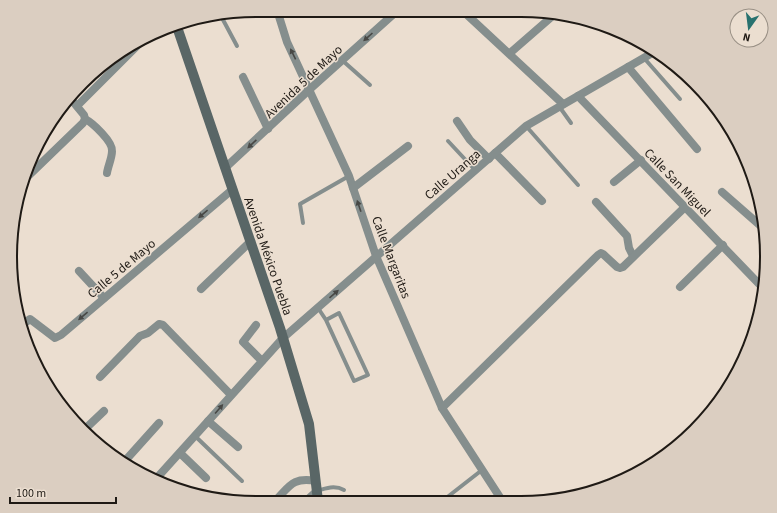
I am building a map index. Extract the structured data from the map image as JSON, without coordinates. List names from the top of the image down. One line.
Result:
{"streets":{"main road":["Avenida México Puebla"],"street":["Avenida 5 de Mayo","Calle Uranga","Calle San Miguel","Calle Margaritas","Calle 5 de Mayo"]},"crossings":[["Avenida 5 de Mayo","Avenida México Puebla"],["Avenida 5 de Mayo","Calle Margaritas"],["Calle Uranga","Calle San Miguel"],["Calle Uranga","Avenida México Puebla"],["Calle Uranga","Calle Margaritas"],["Avenida México Puebla","Calle 5 de Mayo"]],"one_way":["Avenida 5 de Mayo","Calle 5 de Mayo"],"scale_bar":"100 m","north":"bottom"}
